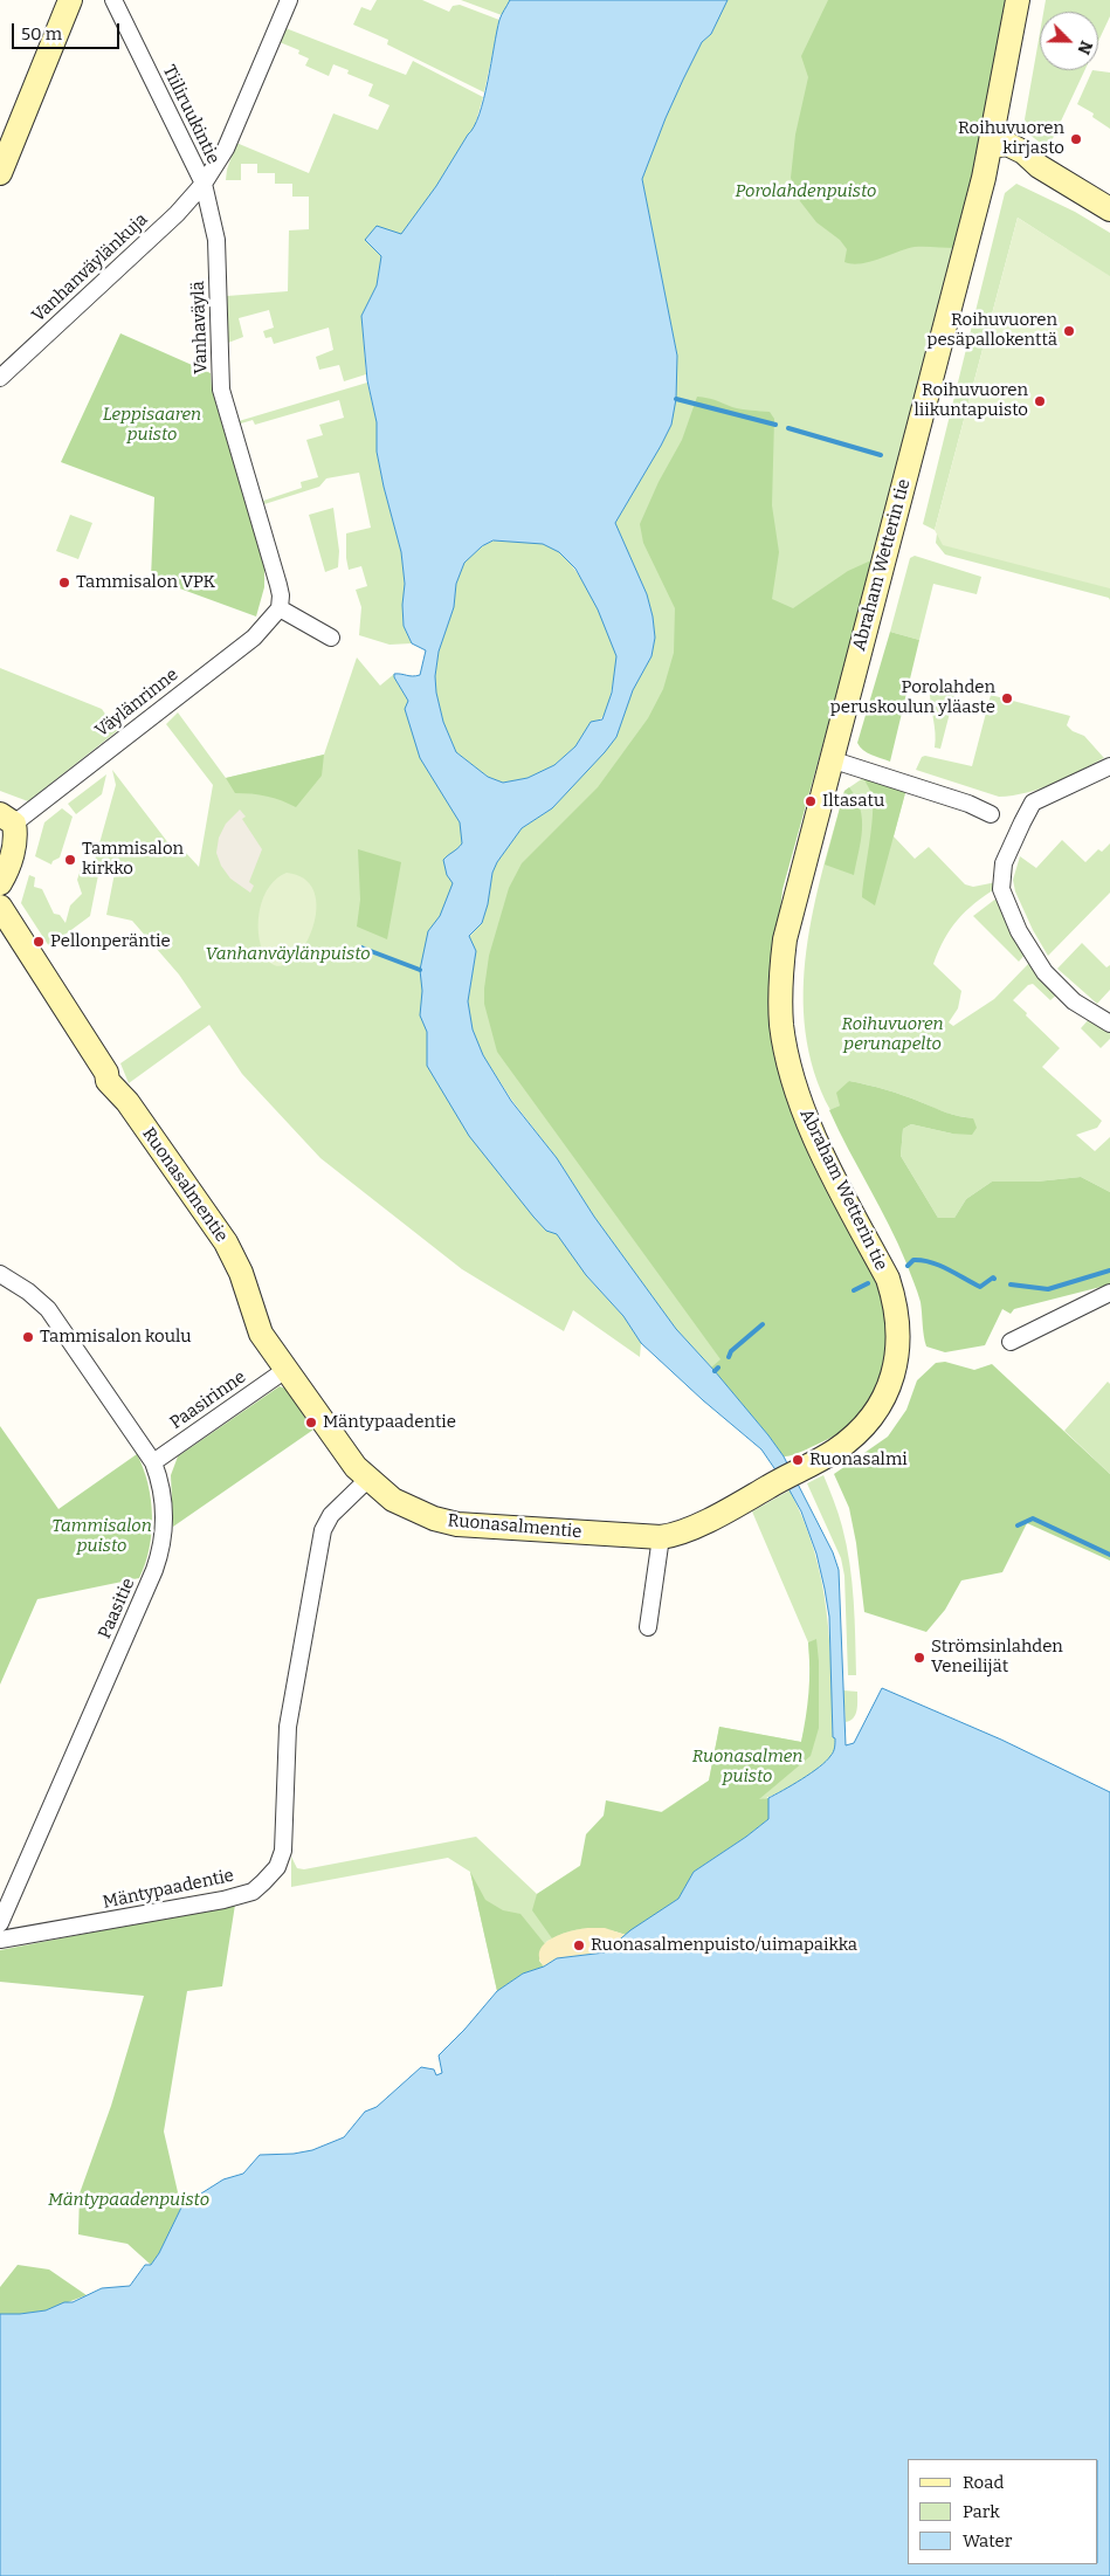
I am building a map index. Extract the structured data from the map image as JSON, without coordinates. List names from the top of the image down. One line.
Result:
{"streets":{"street":["Tiiliruukintie","Vanhanväylänkuja","Vanhaväylä","Abraham Wetterin tie","Väylänrinne","Ruonasalmentie","Paasirinne","Paasitie","Mäntypaadentie"]},"crossings":[["Tiiliruukintie","Vanhanväylänkuja"],["Tiiliruukintie","Vanhaväylä"],["Vanhanväylänkuja","Vanhaväylä"],["Vanhaväylä","Väylänrinne"],["Abraham Wetterin tie","Ruonasalmentie"],["Ruonasalmentie","Paasirinne"],["Ruonasalmentie","Mäntypaadentie"],["Paasirinne","Paasitie"]],"parks":["Porolahdenpuisto","Leppisaaren puisto","Vanhanväylänpuisto","Roihuvuoren perunapelto","Tammisalon puisto","Ruonasalmen puisto","Mäntypaadenpuisto"],"places":["Roihuvuoren kirjasto","Roihuvuoren pesäpallokenttä","Roihuvuoren liikuntapuisto","Tammisalon VPK","Porolahden peruskoulun yläaste","Iltasatu","Tammisalon kirkko","Pellonperäntie","Tammisalon koulu","Mäntypaadentie","Ruonasalmi","Strömsinlahden Veneilijät","Ruonasalmenpuisto/uimapaikka"],"legend":["Road","Park","Water"],"scale_bar":"50 m","north":"bottom right"}
